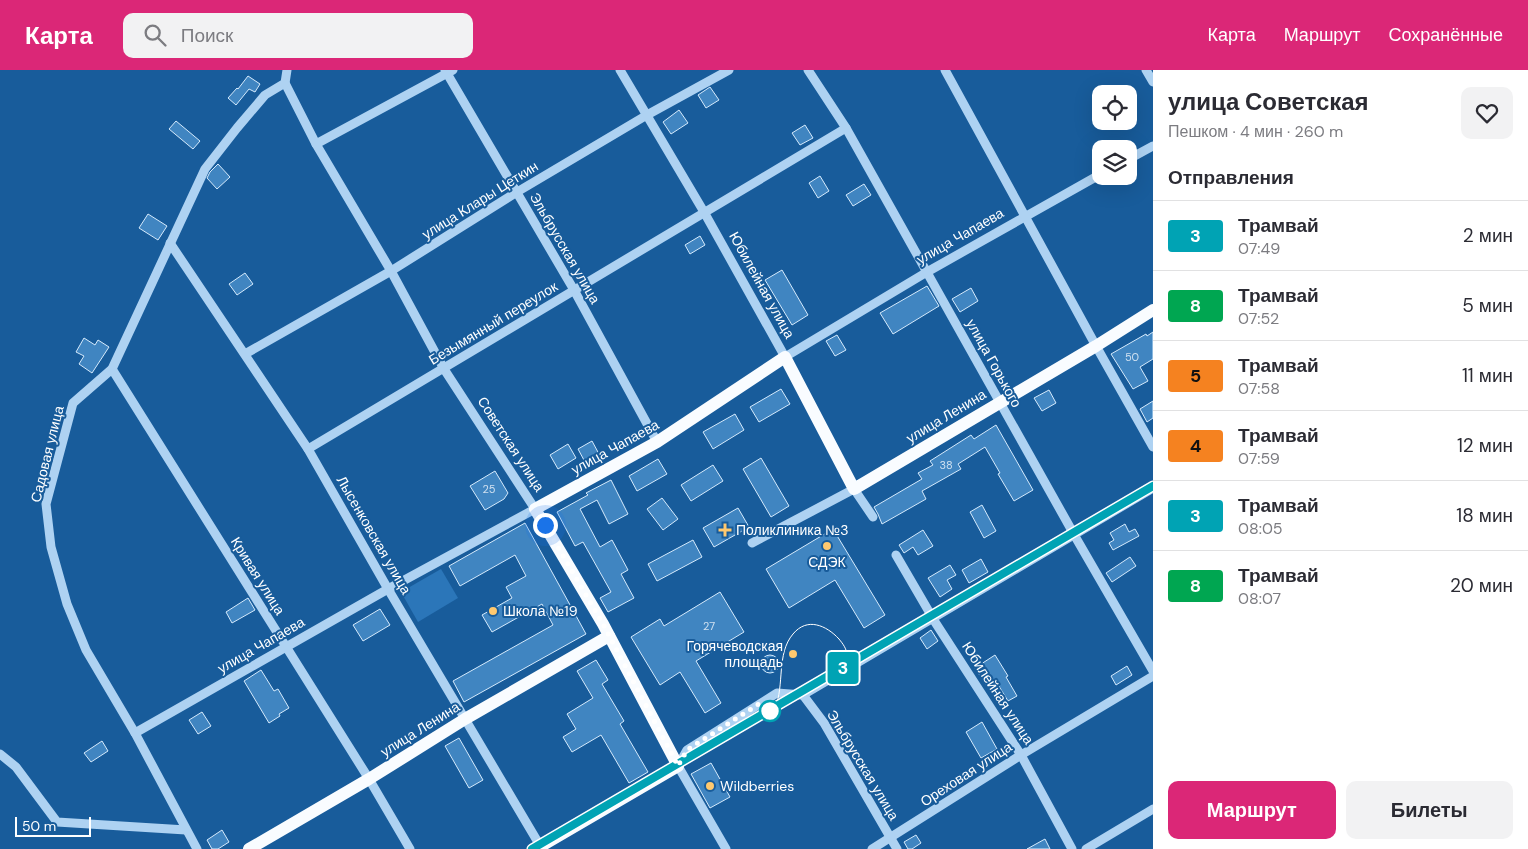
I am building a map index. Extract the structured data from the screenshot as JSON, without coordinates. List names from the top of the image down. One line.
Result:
{"streets":{"main road":["улица Чапаева","Юбилейная улица","улица Ленина","Советская улица"],"street":["улица Клары Цеткин","Эльбрусская улица","Безымянный переулок","улица Горького","Садовая улица","Лысенковская улица","Кривая улица","Ореховая улица"]},"crossings":[["улица Клары Цеткин","Эльбрусская улица"],["улица Клары Цеткин","Юбилейная улица"],["улица Клары Цеткин","Советская улица"],["улица Клары Цеткин","Лысенковская улица"],["улица Чапаева","Эльбрусская улица"],["улица Чапаева","Юбилейная улица"],["улица Чапаева","улица Горького"],["улица Чапаева","Советская улица"],["улица Чапаева","Садовая улица"],["улица Чапаева","Лысенковская улица"],["улица Чапаева","Кривая улица"],["Эльбрусская улица","Безымянный переулок"],["Эльбрусская улица","Ореховая улица"],["Юбилейная улица","Безымянный переулок"],["Юбилейная улица","улица Ленина"],["Юбилейная улица","Ореховая улица"],["Безымянный переулок","улица Горького"],["Безымянный переулок","Советская улица"],["Безымянный переулок","Лысенковская улица"],["улица Горького","улица Ленина"],["улица Ленина","Советская улица"],["улица Ленина","Лысенковская улица"],["улица Ленина","Кривая улица"],["Советская улица","Садовая улица"],["Садовая улица","Лысенковская улица"],["Садовая улица","Кривая улица"]],"places":{"health":["Поликлиника №3"],"other":["СДЭК","Школа №19","Горячеводская площадь","Wildberries"]},"lines":["tram line 3"],"house_numbers":["50","38","25","27"],"scale_bar":"50 m","page":{"header":"Карта","search":"Поиск","nav":["Карта","Маршрут","Сохранённые"],"on_map":"3","heading":[["улица Советская","Пешком · 4 мин · 260 m"],"Отправления"],"list":[{"mark":"3","name":"Трамвай","note":"07:49","value":"2 мин"},{"mark":"8","name":"Трамвай","note":"07:52","value":"5 мин"},{"mark":"5","name":"Трамвай","note":"07:58","value":"11 мин"},{"mark":"4","name":"Трамвай","note":"07:59","value":"12 мин"},{"mark":"3","name":"Трамвай","note":"08:05","value":"18 мин"},{"mark":"8","name":"Трамвай","note":"08:07","value":"20 мин"}],"buttons":["Маршрут","Билеты"],"scale":"50 m"}}
